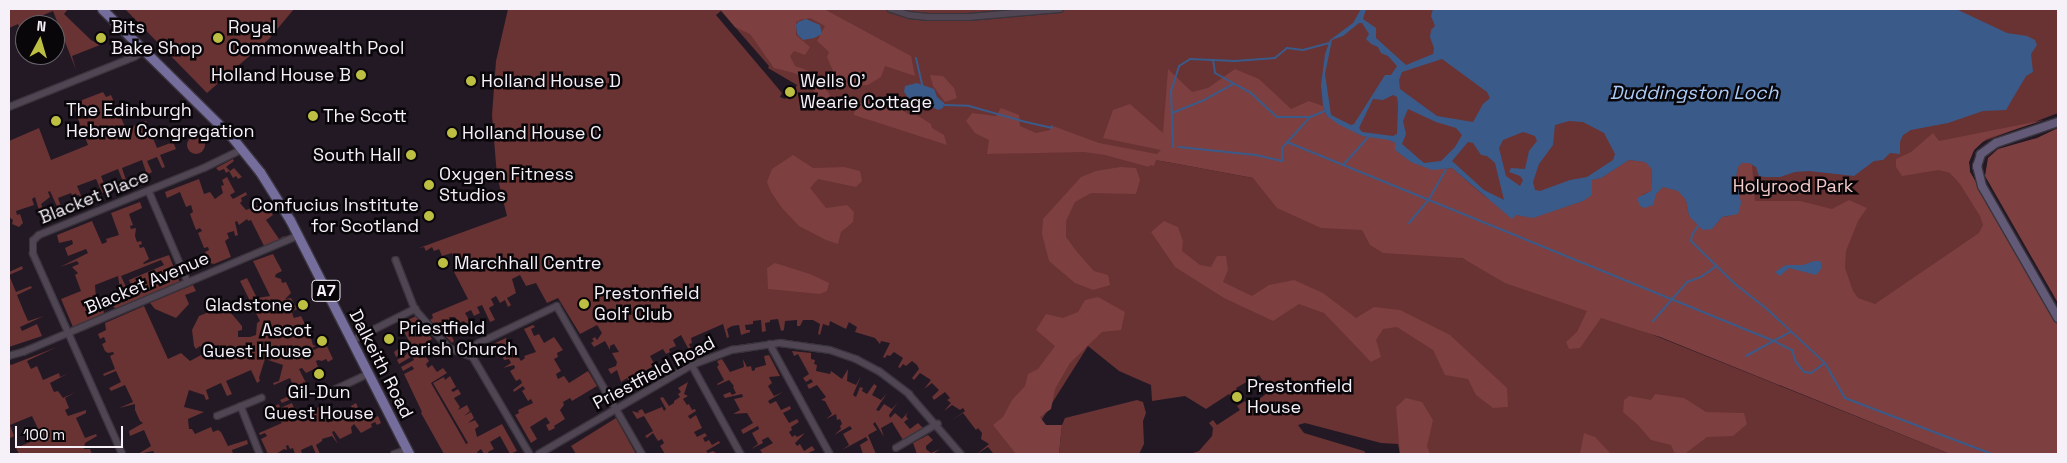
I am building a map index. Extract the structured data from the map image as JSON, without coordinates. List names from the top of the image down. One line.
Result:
{"streets":{"main road":["A7","Dalkeith Road"],"street":["Blacket Place","Blacket Avenue","Priestfield Road"]},"crossings":[["Blacket Place","Blacket Avenue"],["Blacket Place","Dalkeith Road"],["Blacket Avenue","Dalkeith Road"]],"water":["Duddingston Loch"],"parks":["Holyrood Park"],"places":["Bits Bake Shop","Royal Commonwealth Pool","Holland House B","Holland House D","Wells O' Wearie Cottage","The Scott","The Edinburgh Hebrew Congregation","Holland House C","South Hall","Oxygen Fitness Studios","Confucius Institute for Scotland","Marchhall Centre","Prestonfield Golf Club","Gladstone","Priestfield Parish Church","Ascot Guest House","Gil-Dun Guest House","Prestonfield House"],"scale_bar":"100 m","north":"top"}
